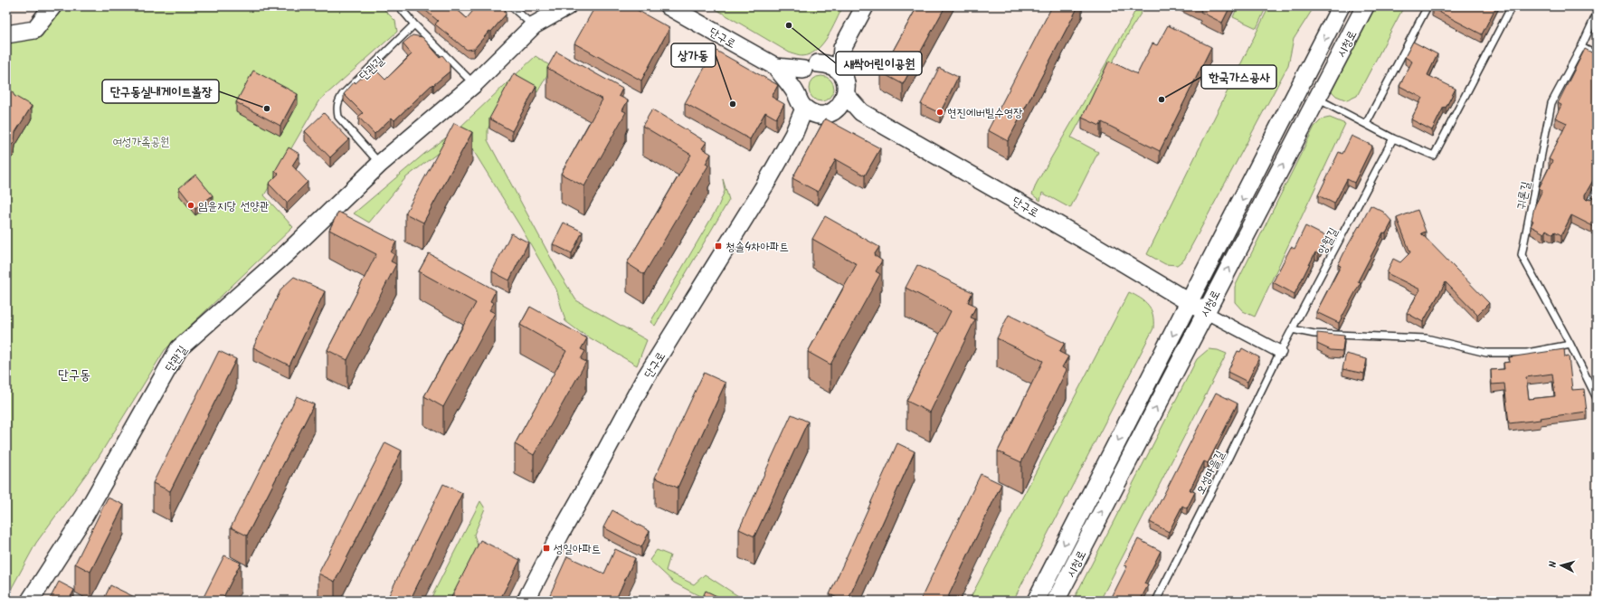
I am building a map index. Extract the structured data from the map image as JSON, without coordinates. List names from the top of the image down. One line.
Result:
{"streets":{"street":["단구로","시청로","단관길"],"lane":["귀론길","앙월길","오성마을길"]},"crossings":[["단구로","시청로"],["앙월길","오성마을길"]],"districts":["단구동"],"parks":["여성가족공원"],"places":{"other":["새싹어린이공원","한국가스공사","상가동","단구동실내게이트볼장","현진에버빌수영장","임윤지당 선양관"],"transit":["청솔4차아파트","성일아파트"]},"north":"left"}
